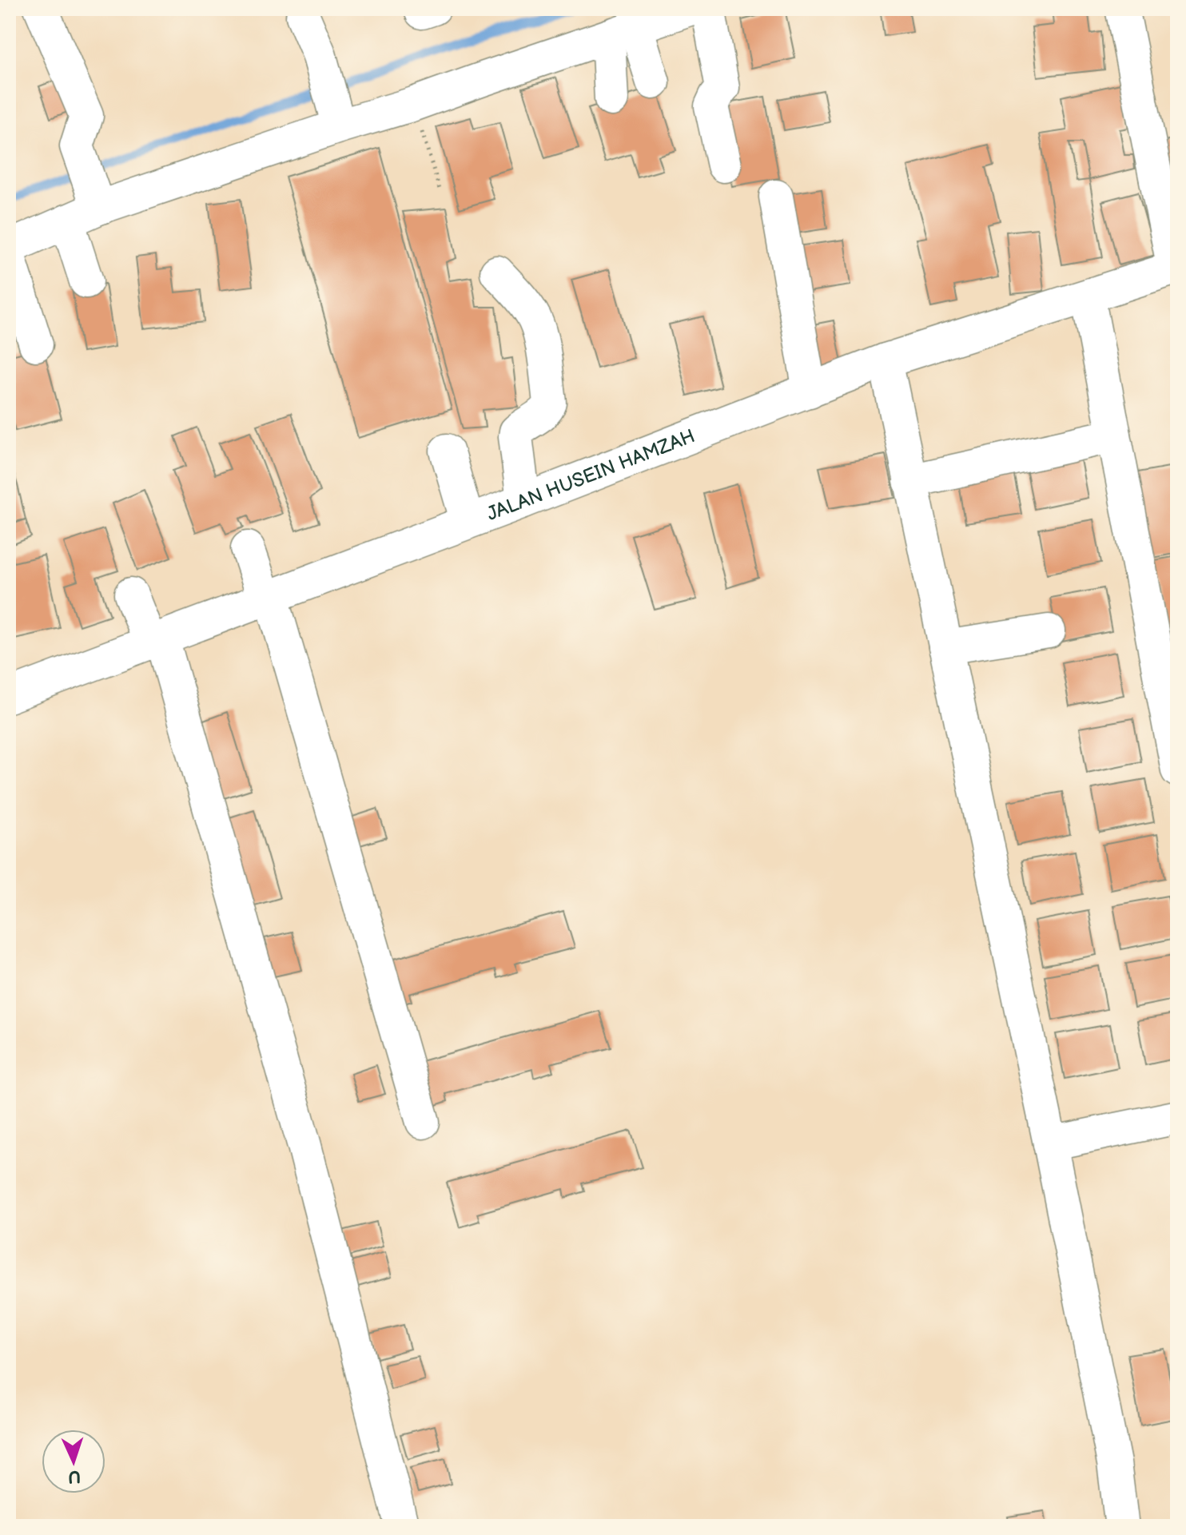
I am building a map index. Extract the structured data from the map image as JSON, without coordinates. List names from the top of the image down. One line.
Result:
{"streets":{"street":["JALAN HUSEIN HAMZAH"]},"north":"bottom"}
